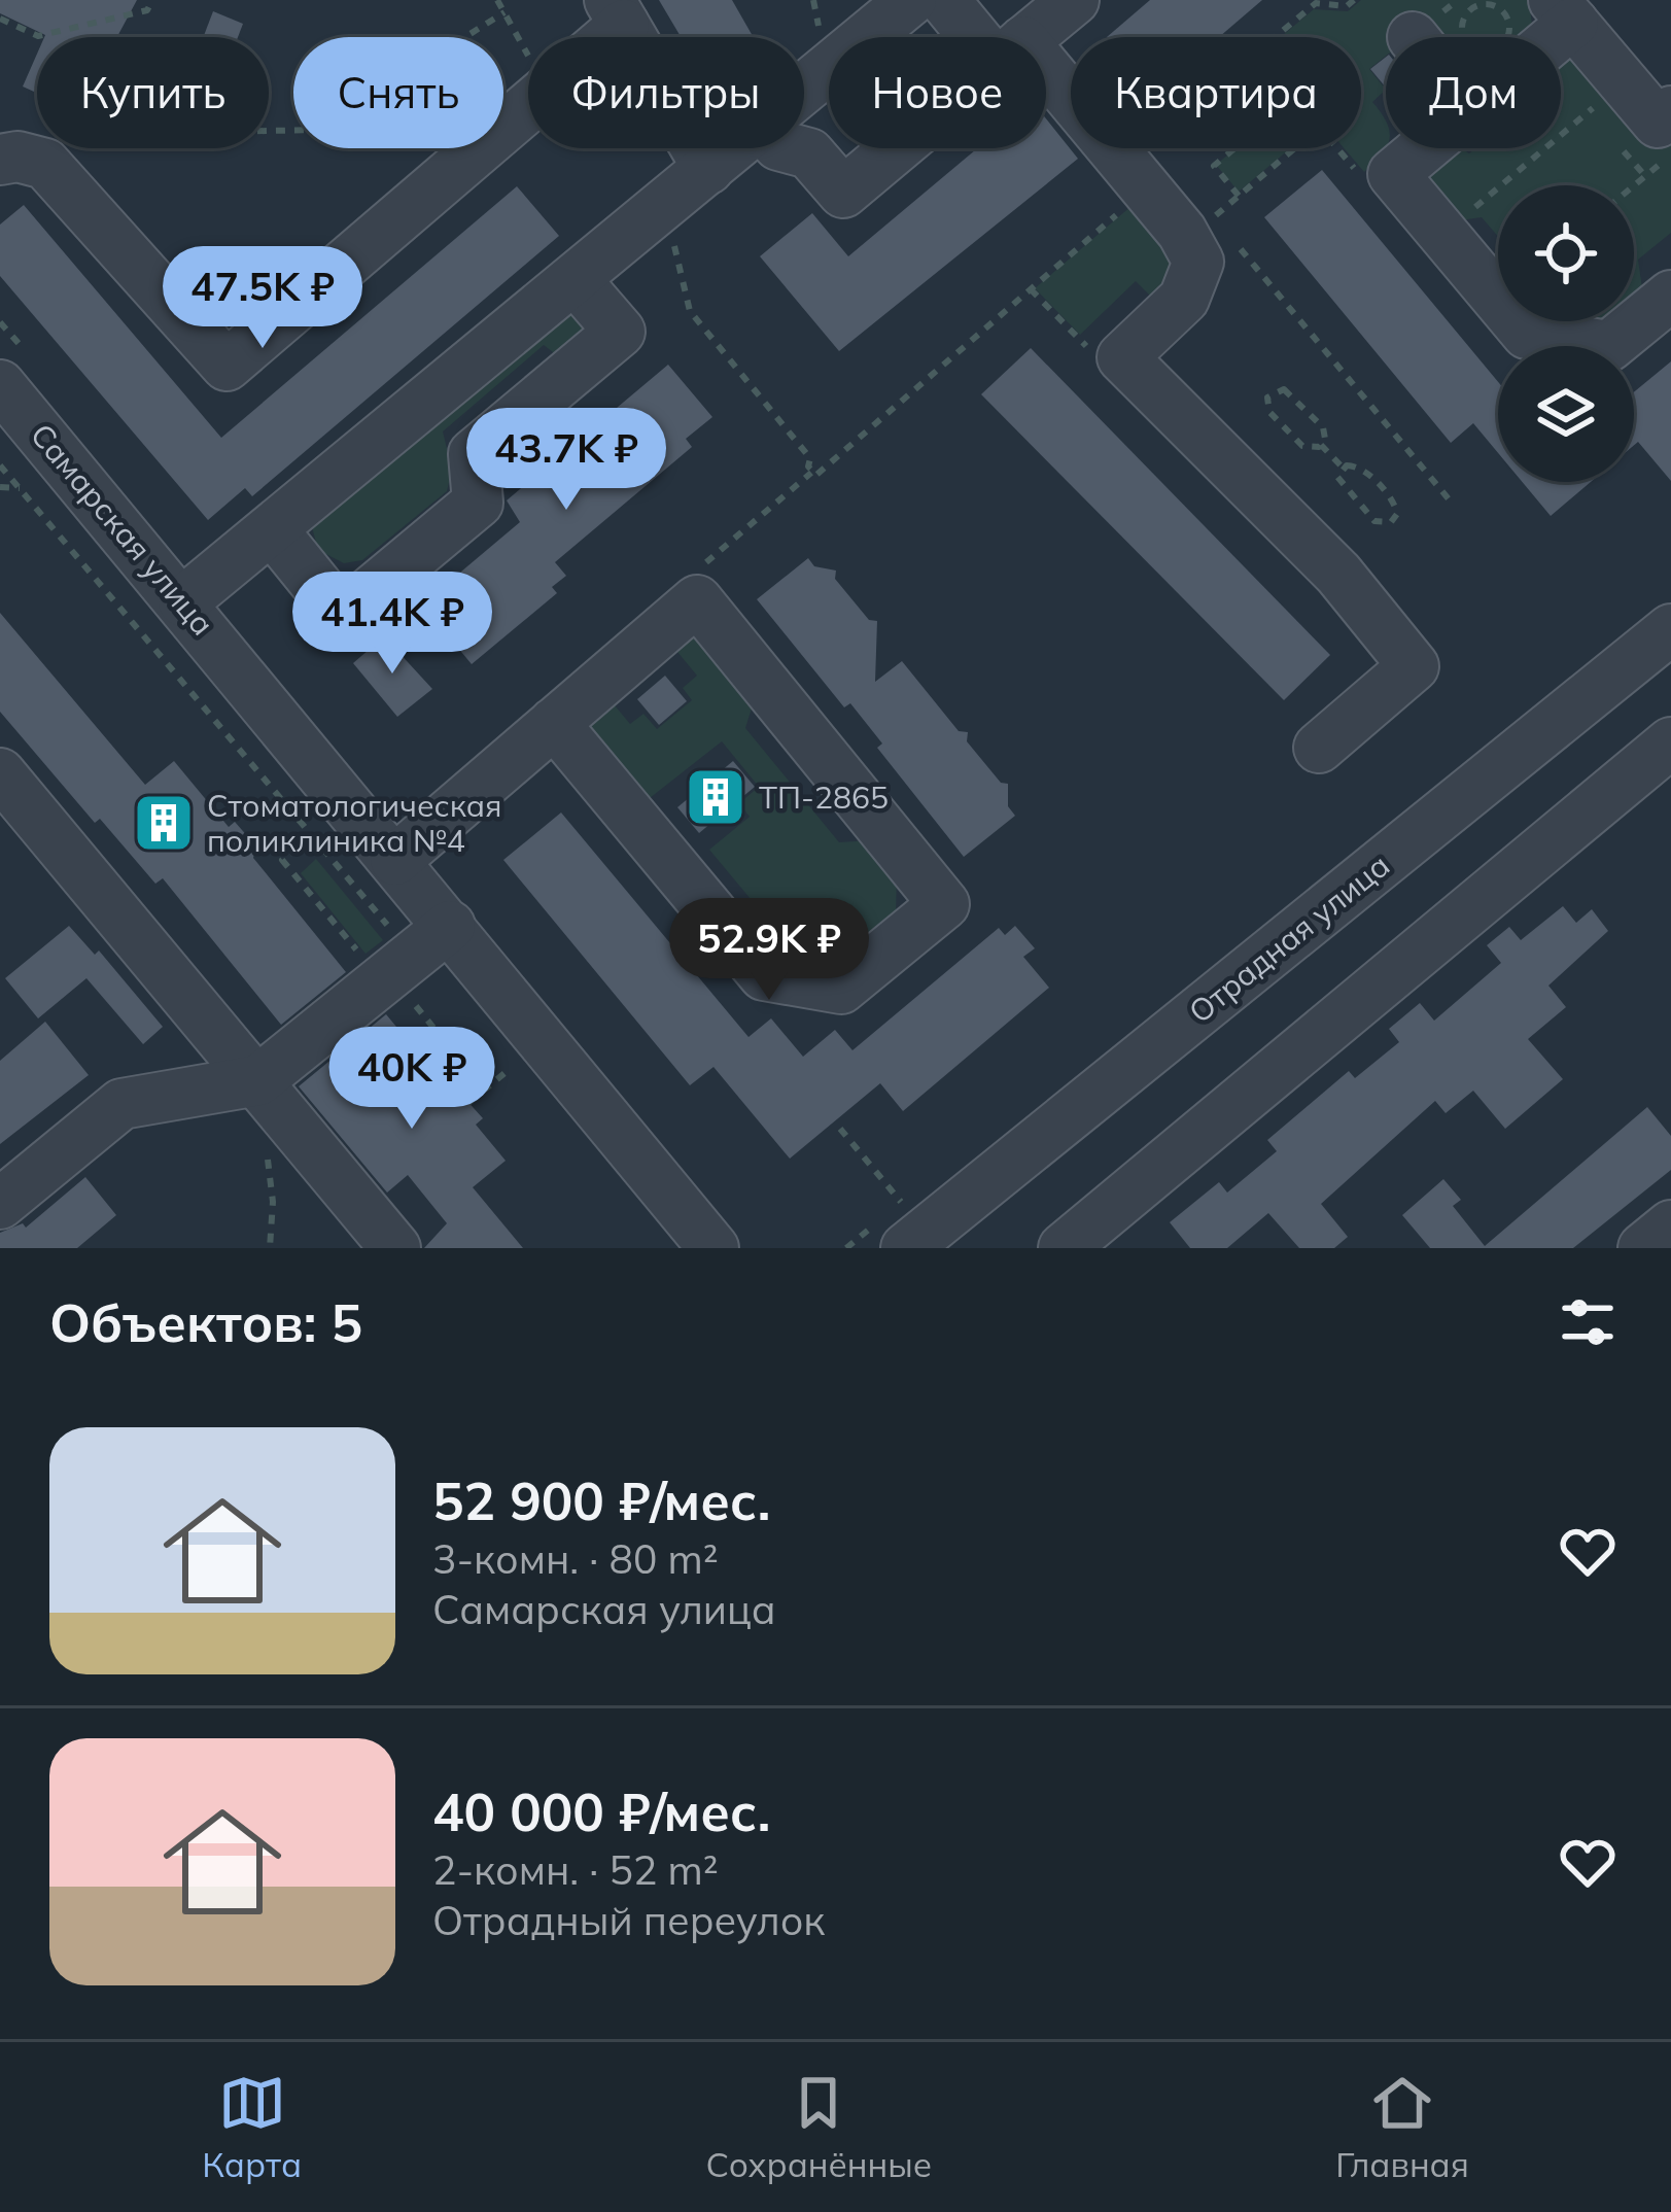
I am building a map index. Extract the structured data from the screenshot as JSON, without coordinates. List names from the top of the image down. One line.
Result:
{"streets":{"street":["Самарская улица","Отрадная улица"]},"places":{"building":["ТП-2865","Стоматологическая поликлиника №4"]},"page":{"chip":["Купить","Снять","Фильтры","Новое","Квартира","Дом"],"price":["47.5K ₽","43.7K ₽","41.4K ₽","52.9K ₽","40K ₽"],"heading":"Объектов: 5","list":[{"name":"52 900 ₽/мес.","note":"3-комн. · 80 m² · Самарская улица"},{"name":"40 000 ₽/мес.","note":"2-комн. · 52 m² · Отрадный переулок"}],"tabs":["Карта","Сохранённые","Главная"]}}
